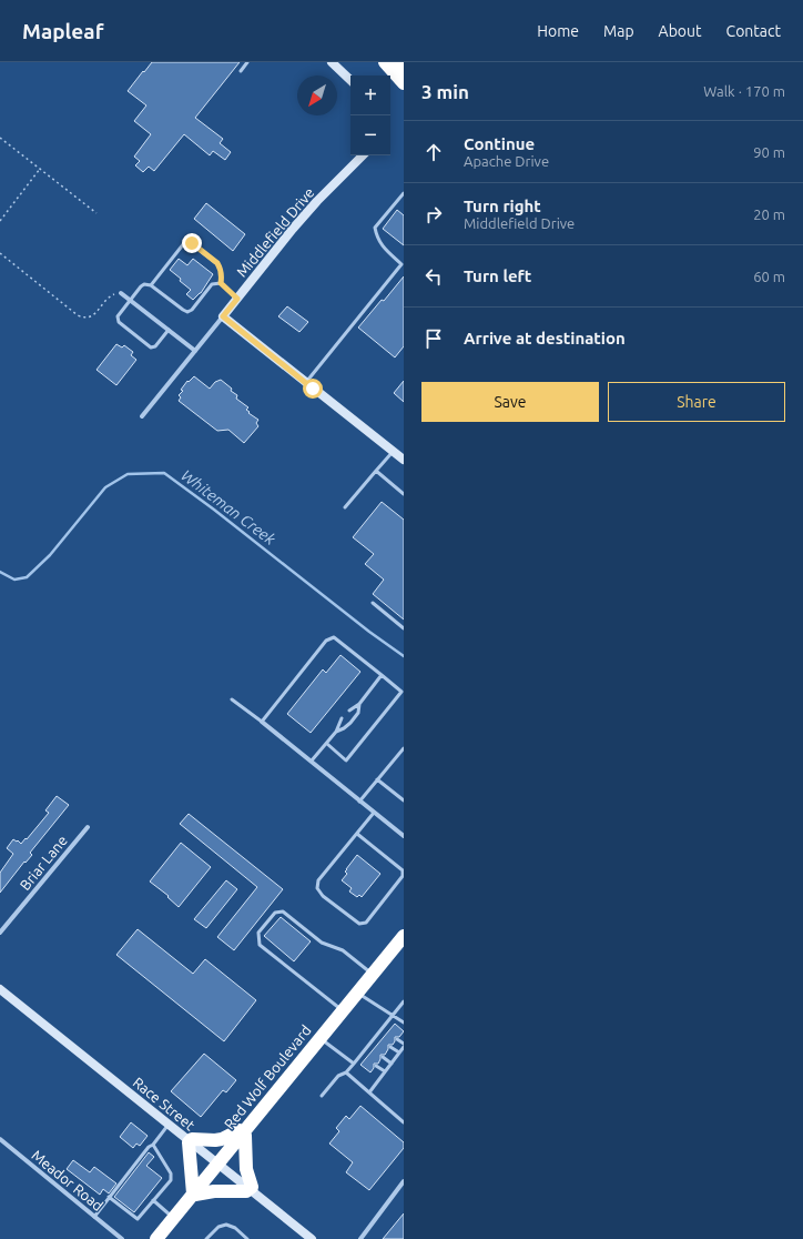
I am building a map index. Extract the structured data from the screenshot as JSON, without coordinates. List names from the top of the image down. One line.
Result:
{"streets":{"highway":["Red Wolf Boulevard"],"street":["Middlefield Drive","Briar Lane","Race Street","Meador Road"]},"crossings":[["Red Wolf Boulevard","Race Street"]],"water":["Whiteman Creek"],"north":"bottom left","page":{"header":"Mapleaf","nav":["Home","Map","About","Contact"],"heading":["3 min","Walk · 170 m"],"map_buttons":["+","−"],"list":[["Continue","Apache Drive","90 m"],["Turn right","Middlefield Drive","20 m"],["Turn left","60 m"],"Arrive at destination"],"buttons":["Save","Share"]}}
